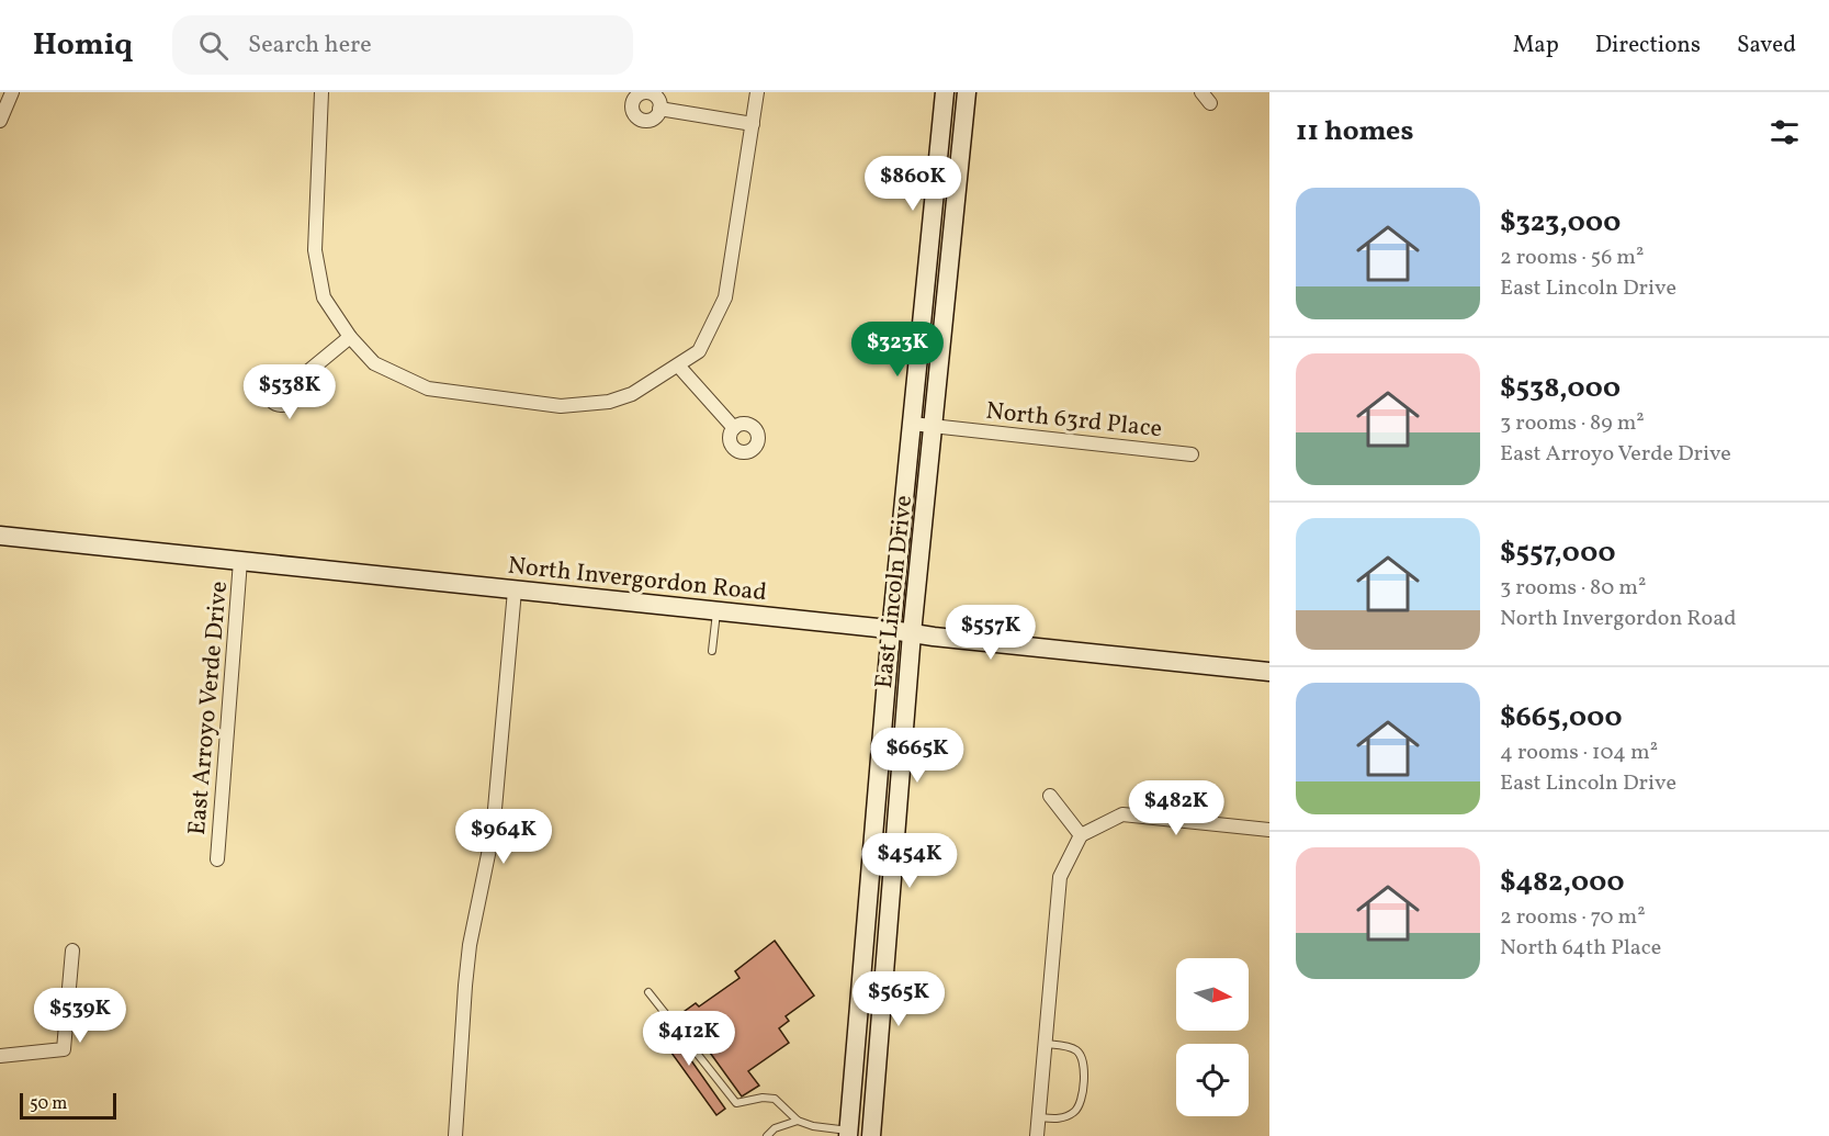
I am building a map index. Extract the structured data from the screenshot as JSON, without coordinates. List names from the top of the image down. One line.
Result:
{"streets":{"main road":["North Invergordon Road","East Lincoln Drive"],"street":["North 63rd Place","East Arroyo Verde Drive"]},"crossings":[["North 63rd Place","East Lincoln Drive"],["North Invergordon Road","East Lincoln Drive"],["North Invergordon Road","East Arroyo Verde Drive"]],"scale_bar":"50 m","north":"right","page":{"header":"Homiq","search":"Search here","nav":["Map","Directions","Saved"],"heading":"11 homes","price":["$860K","$323K","$538K","$557K","$665K","$482K","$964K","$454K","$565K","$539K","$412K"],"list":[{"name":"$323,000","note":"2 rooms · 56 m² · East Lincoln Drive"},{"name":"$538,000","note":"3 rooms · 89 m² · East Arroyo Verde Drive"},{"name":"$557,000","note":"3 rooms · 80 m² · North Invergordon Road"},{"name":"$665,000","note":"4 rooms · 104 m² · East Lincoln Drive"},{"name":"$482,000","note":"2 rooms · 70 m² · North 64th Place"}],"scale":"50 m"}}
